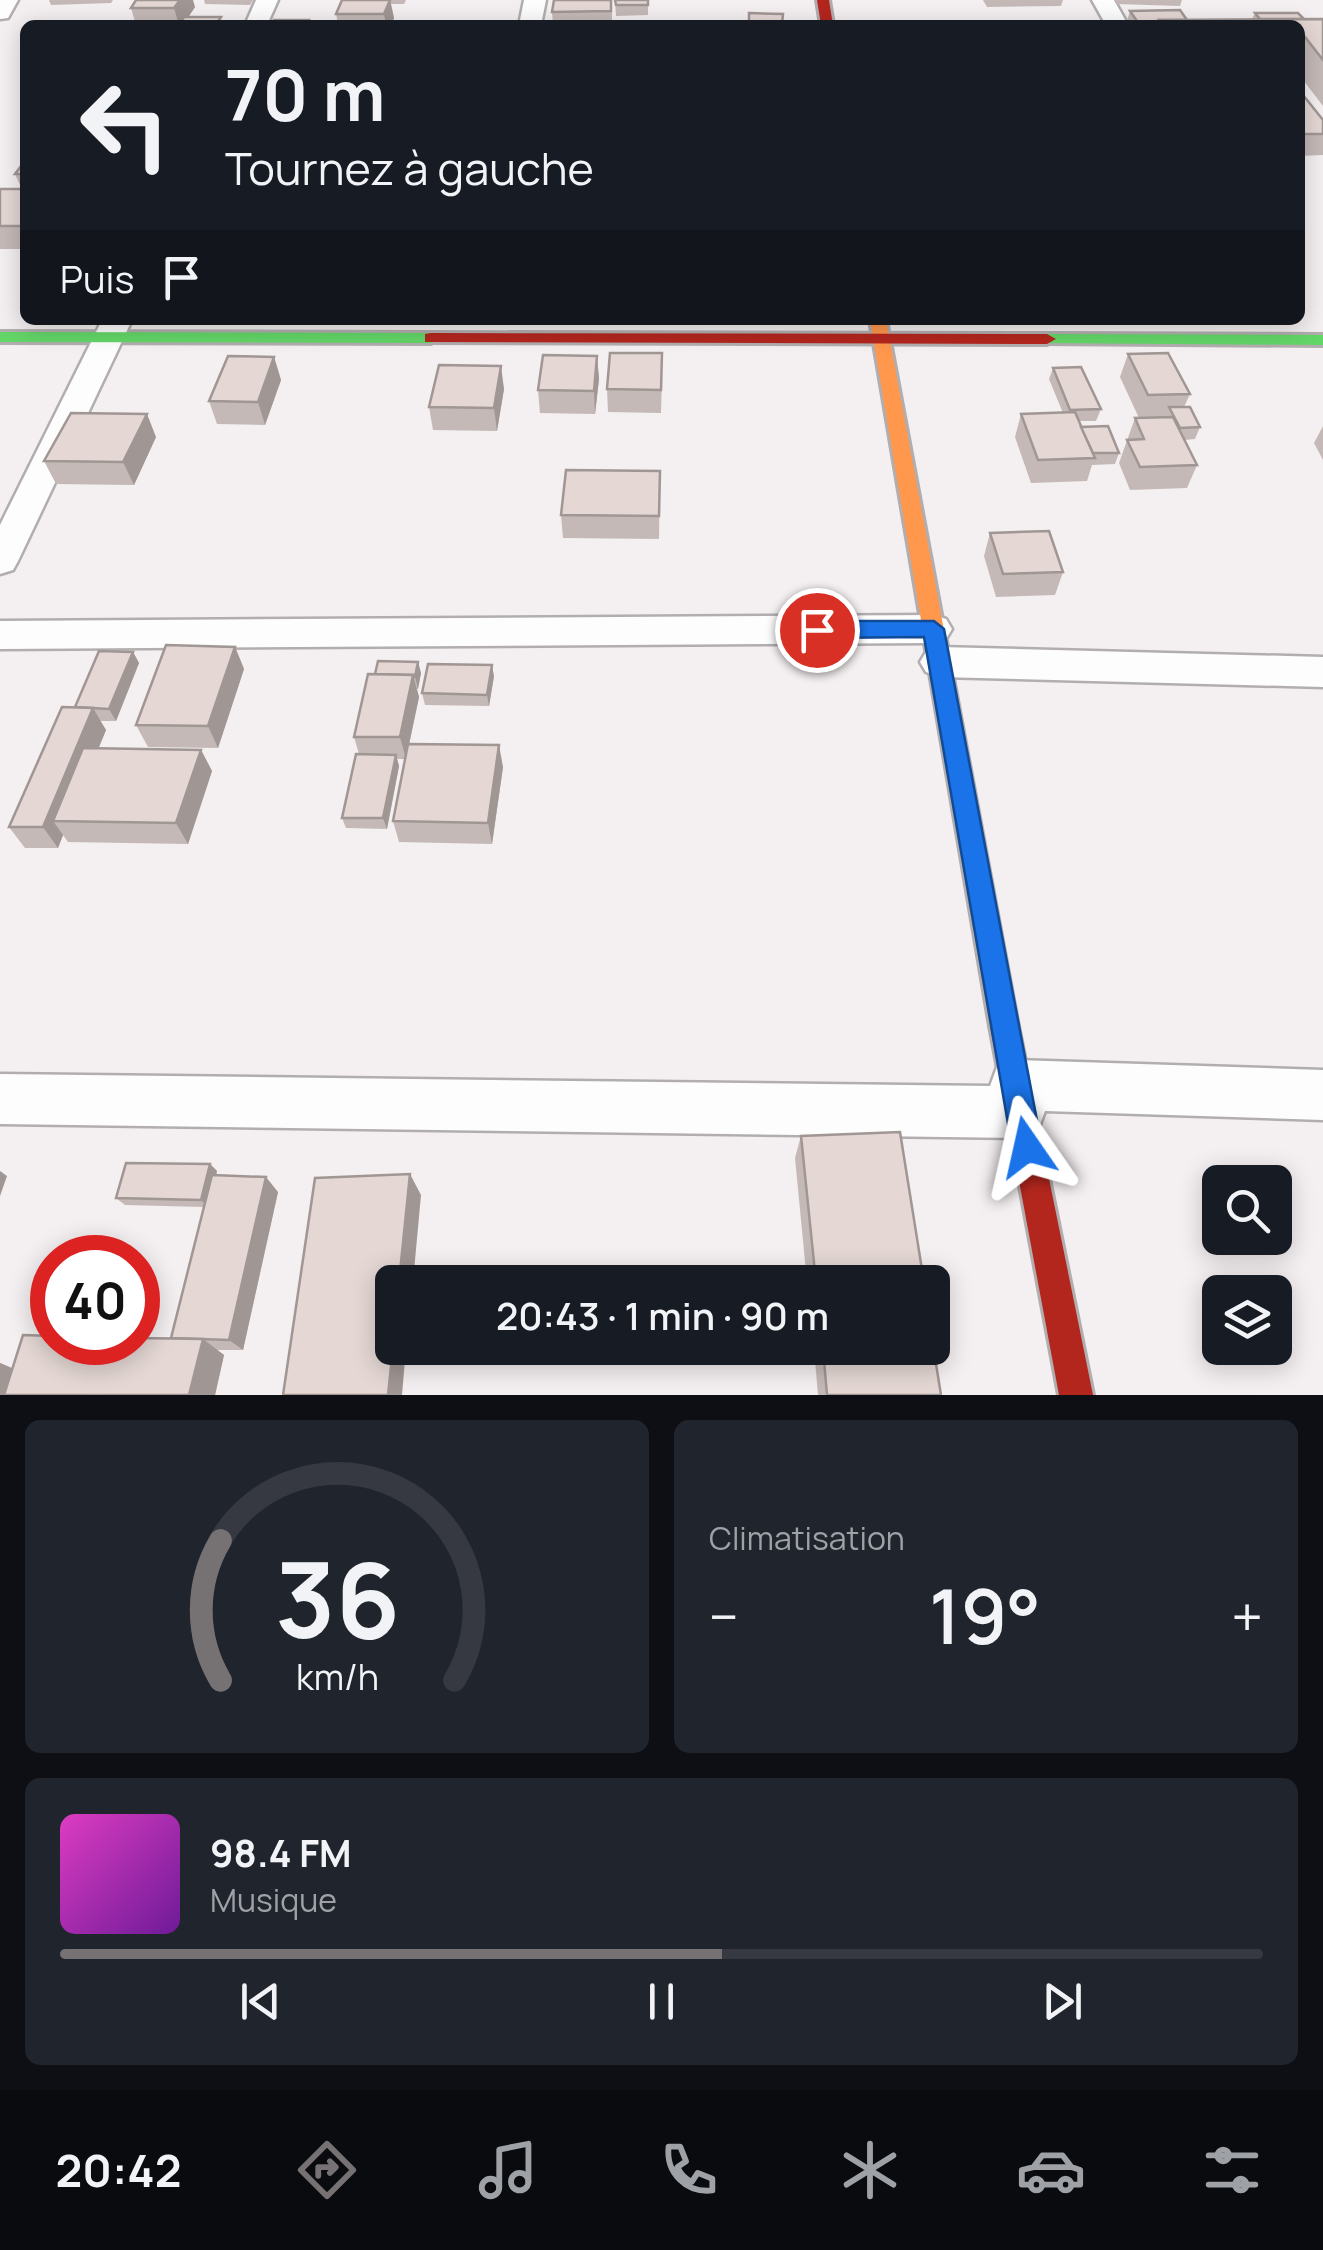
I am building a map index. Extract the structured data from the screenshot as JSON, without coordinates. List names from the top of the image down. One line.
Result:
{"page":{"turn":["70 m","Tournez à gauche"],"then":"Puis","limit":"40","trip":"20:43 · 1 min · 90 m","tile":"Climatisation","heat":["−","19°","+"],"song":["98.4 FM","Musique"],"tabs":"20:42","gauge":["36","km/h"]}}
